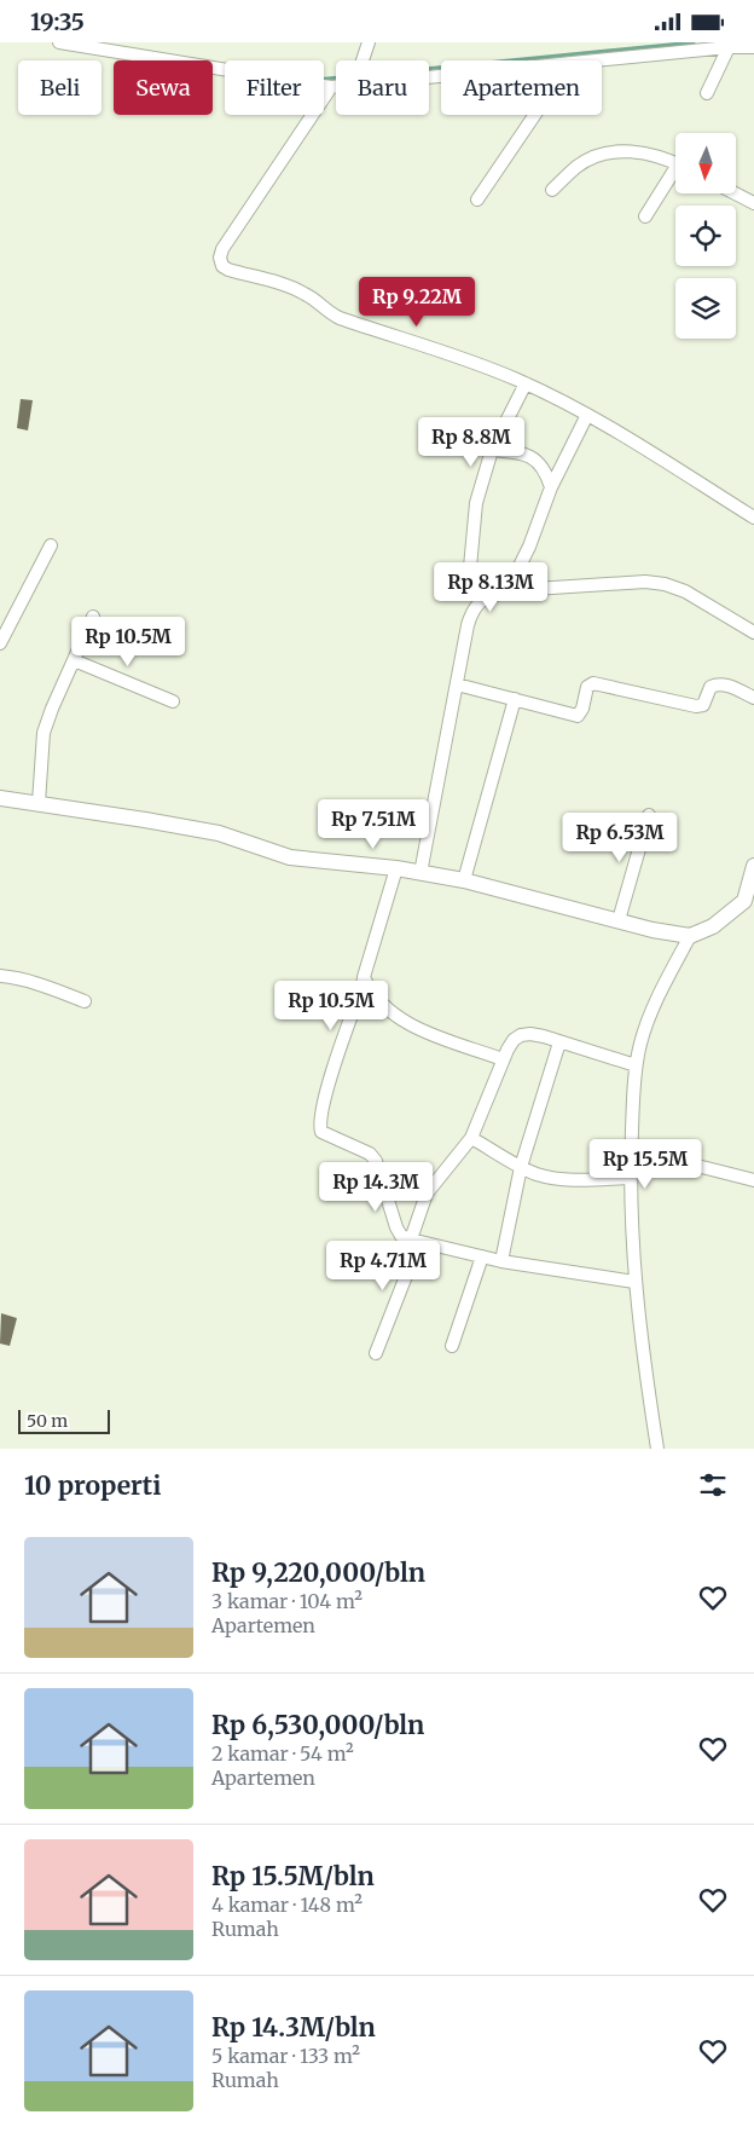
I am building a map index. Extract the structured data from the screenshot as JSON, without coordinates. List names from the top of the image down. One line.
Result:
{"scale_bar":"50 m","north":"bottom","page":{"status":"19:35","chip":["Beli","Sewa","Filter","Baru","Apartemen"],"price":["Rp 9.22M","Rp 8.8M","Rp 8.13M","Rp 10.5M","Rp 7.51M","Rp 6.53M","Rp 10.5M","Rp 15.5M","Rp 14.3M","Rp 4.71M"],"scale":"50 m","heading":"10 properti","list":[{"name":"Rp 9,220,000/bln","note":"3 kamar · 104 m² · Apartemen"},{"name":"Rp 6,530,000/bln","note":"2 kamar · 54 m² · Apartemen"},{"name":"Rp 15.5M/bln","note":"4 kamar · 148 m² · Rumah"},{"name":"Rp 14.3M/bln","note":"5 kamar · 133 m² · Rumah"}]}}
